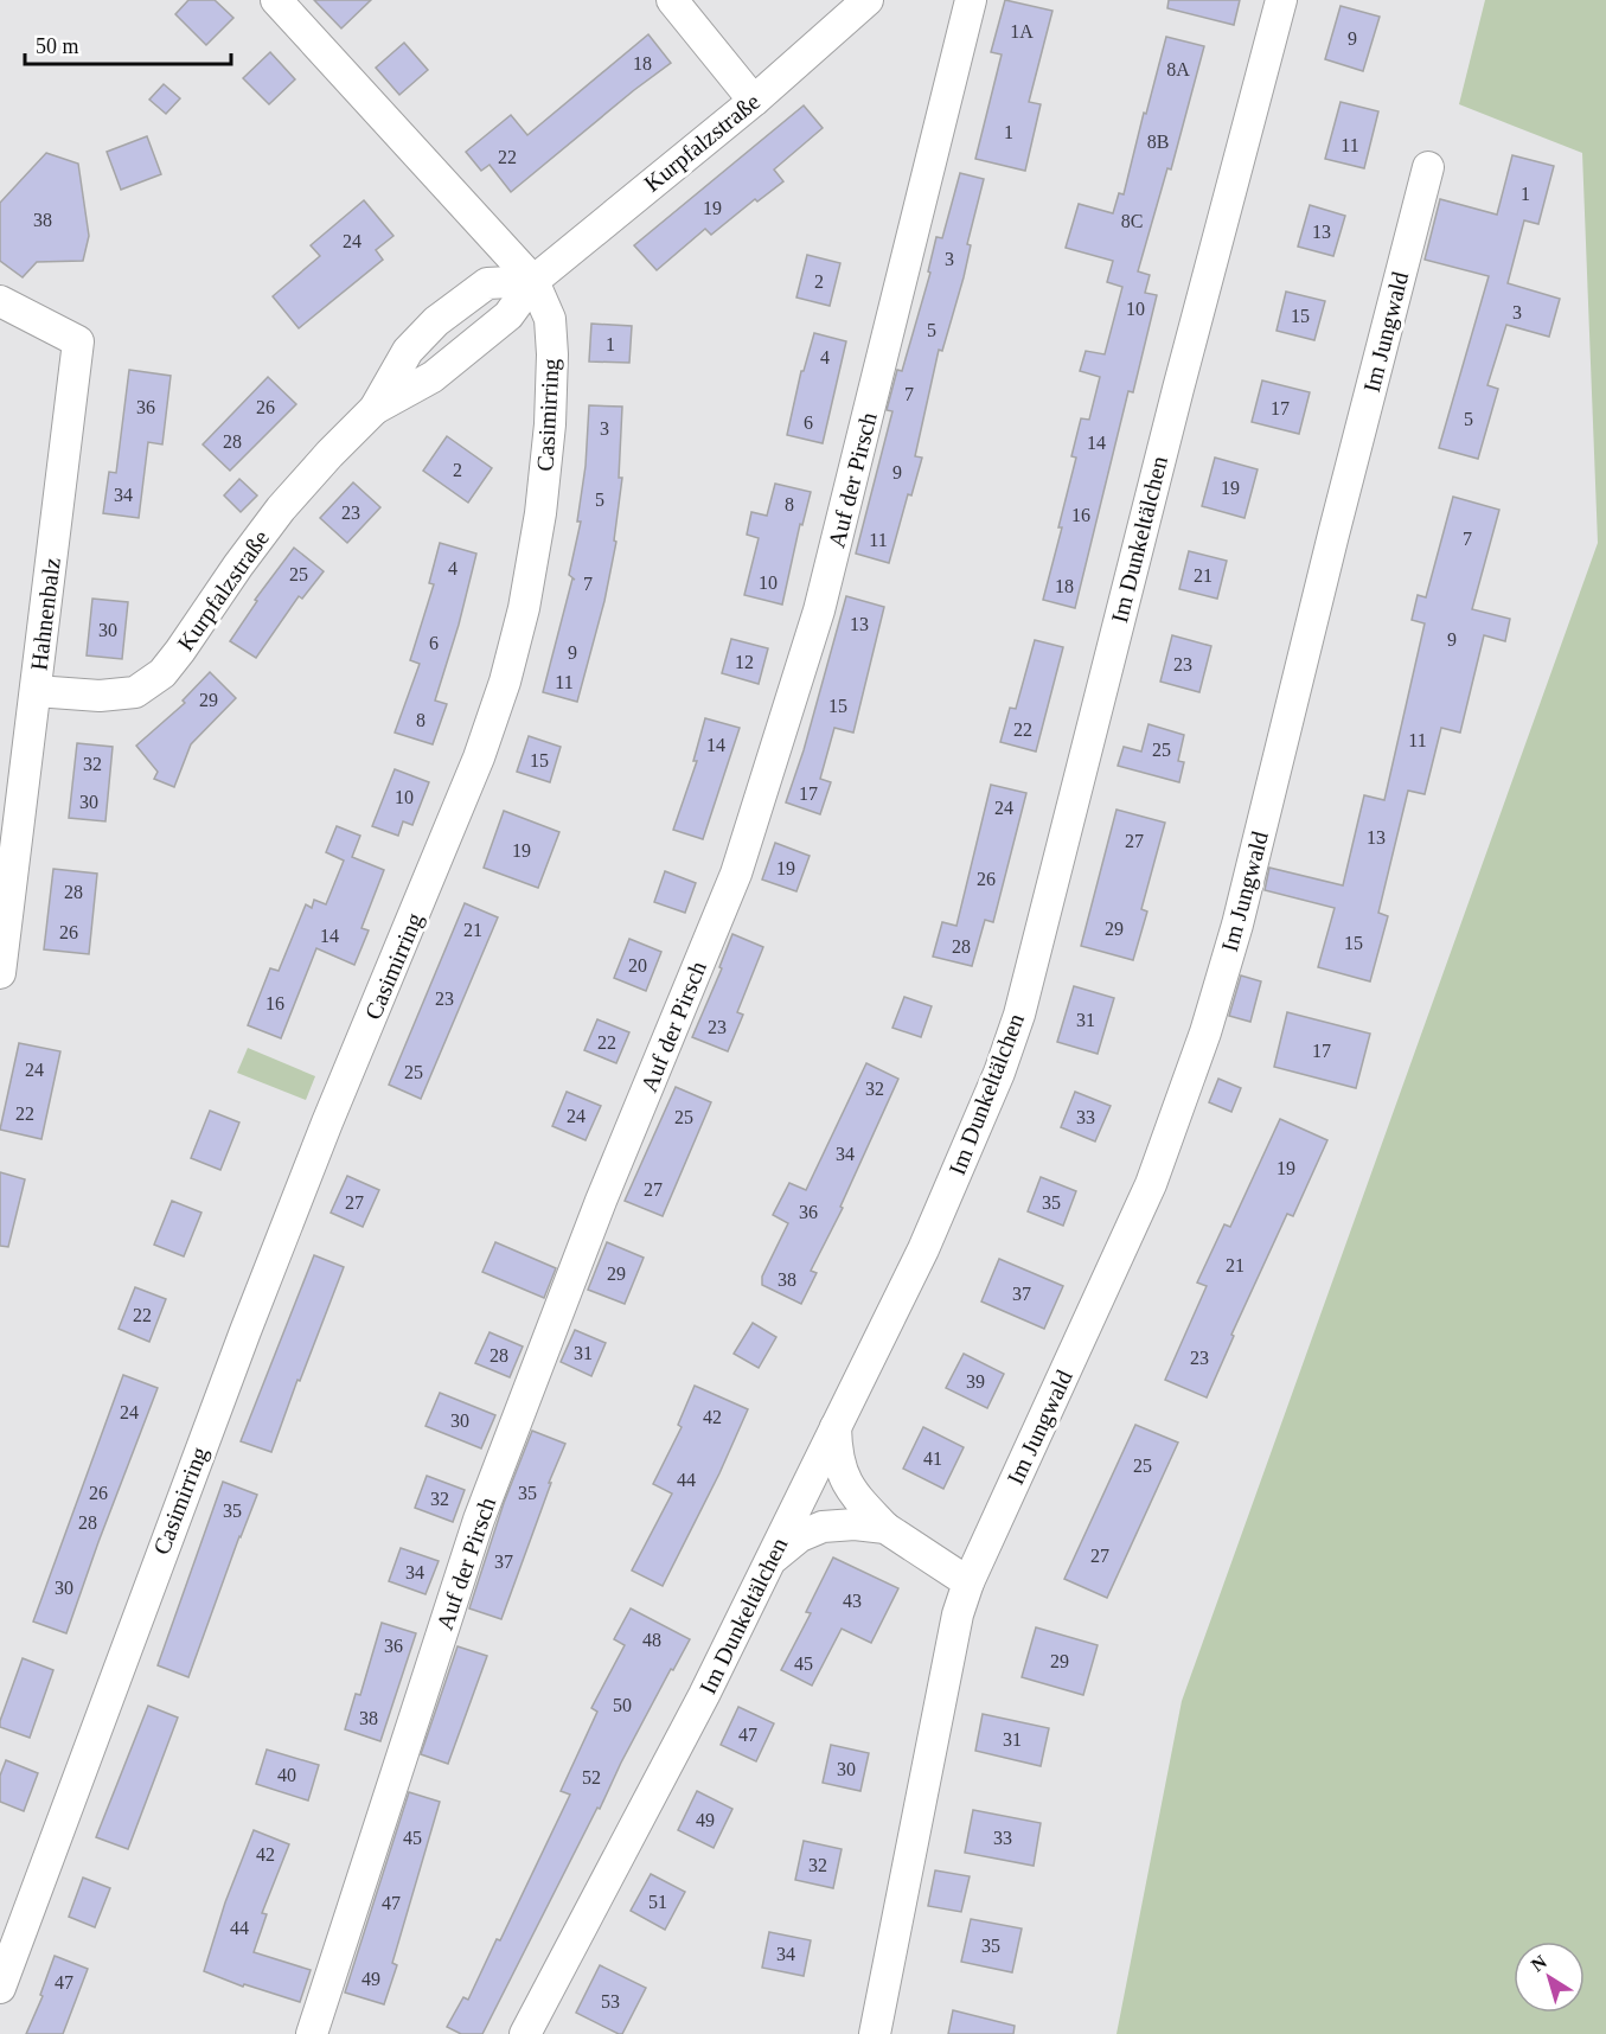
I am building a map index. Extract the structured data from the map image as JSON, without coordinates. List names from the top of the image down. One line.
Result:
{"streets":{"street":["Kurpfalzstraße","Im Jungwald","Casimirring","Auf der Pirsch","Im Dunkeltälchen","Hahnenbalz"]},"crossings":[["Kurpfalzstraße","Casimirring"],["Kurpfalzstraße","Hahnenbalz"]],"house_numbers":["1A","9","18","8A","1","8B","11","22","1","19","38","8C","13","24","3","2","10","3","15","5","1","4","7","36","26","17","5","6","3","28","14","2","9","19","34","5","8","23","16","7","11","4","25","21","10","7","18","13","30","9","6","9","12","23","11","29","15","8","22","11","14","25","15","32","17","10","30","24","13","27","19","19","26","28","29","21","26","14","15","28","20","23","16","31","23","22","17","24","25","32","22","24","25","33","34","19","27","27","35","36","21","29","38","37","22","31","28","23","39","24","42","30","41","25","44","26","35","32","35","28","27","37","34","30","43","48","36","29","45","50","38","47","31","30","40","52","49","45","33","42","32","51","47","44","35","34","49","47","53"],"scale_bar":"50 m","north":"top left"}
